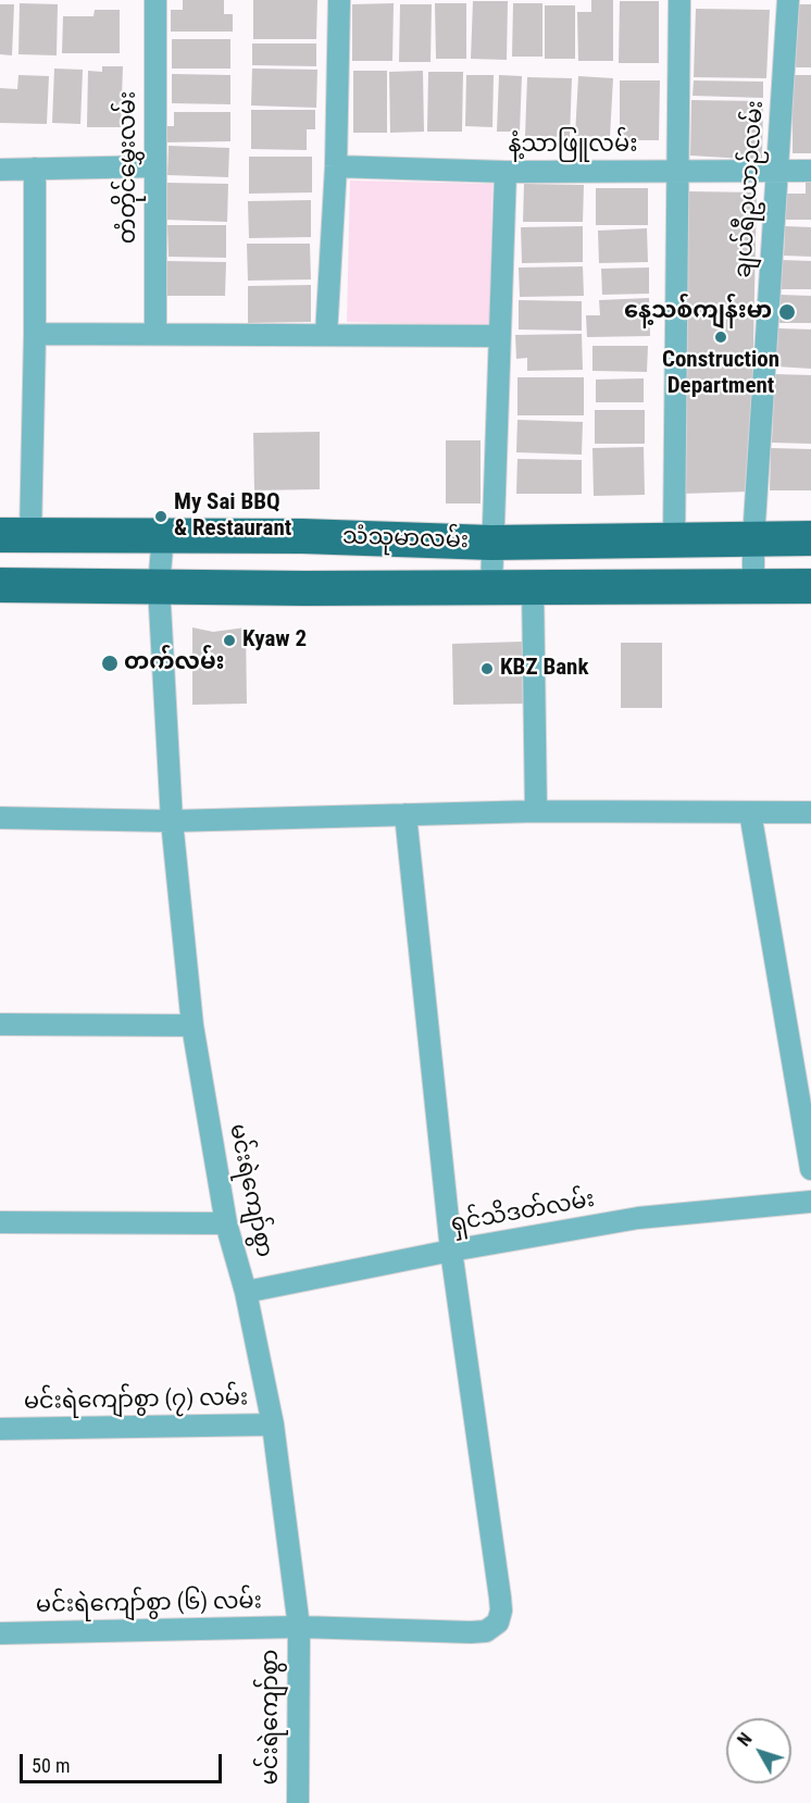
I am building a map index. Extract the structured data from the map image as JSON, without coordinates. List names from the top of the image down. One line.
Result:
{"streets":{"main road":["သံသုမာလမ်း"],"street":["နံ့သာဖြူလမ်း","တံတိုင်မွှေးလမ်း","ချယ်ရီဥယာဉ်လမ်း","မင်းရဲကျော်စွာ","ရှင်သိဒတ်လမ်း","မင်းရဲကျော်စွာ (၇) လမ်း","မင်းရဲကျော်စွာ (၆) လမ်း"]},"crossings":[["နံ့သာဖြူလမ်း","ချယ်ရီဥယာဉ်လမ်း"],["ချယ်ရီဥယာဉ်လမ်း","သံသုမာလမ်း"],["သံသုမာလမ်း","မင်းရဲကျော်စွာ"],["မင်းရဲကျော်စွာ","ရှင်သိဒတ်လမ်း"],["မင်းရဲကျော်စွာ","မင်းရဲကျော်စွာ (၇) လမ်း"],["မင်းရဲကျော်စွာ","မင်းရဲကျော်စွာ (၆) လမ်း"],["ရှင်သိဒတ်လမ်း","မင်းရဲကျော်စွာ (၆) လမ်း"]],"places":["နေ့သစ်ကျန်းမာ","Construction Department","My Sai BBQ & Restaurant","Kyaw 2","တက်လမ်း","KBZ Bank"],"scale_bar":"50 m","north":"top left"}
